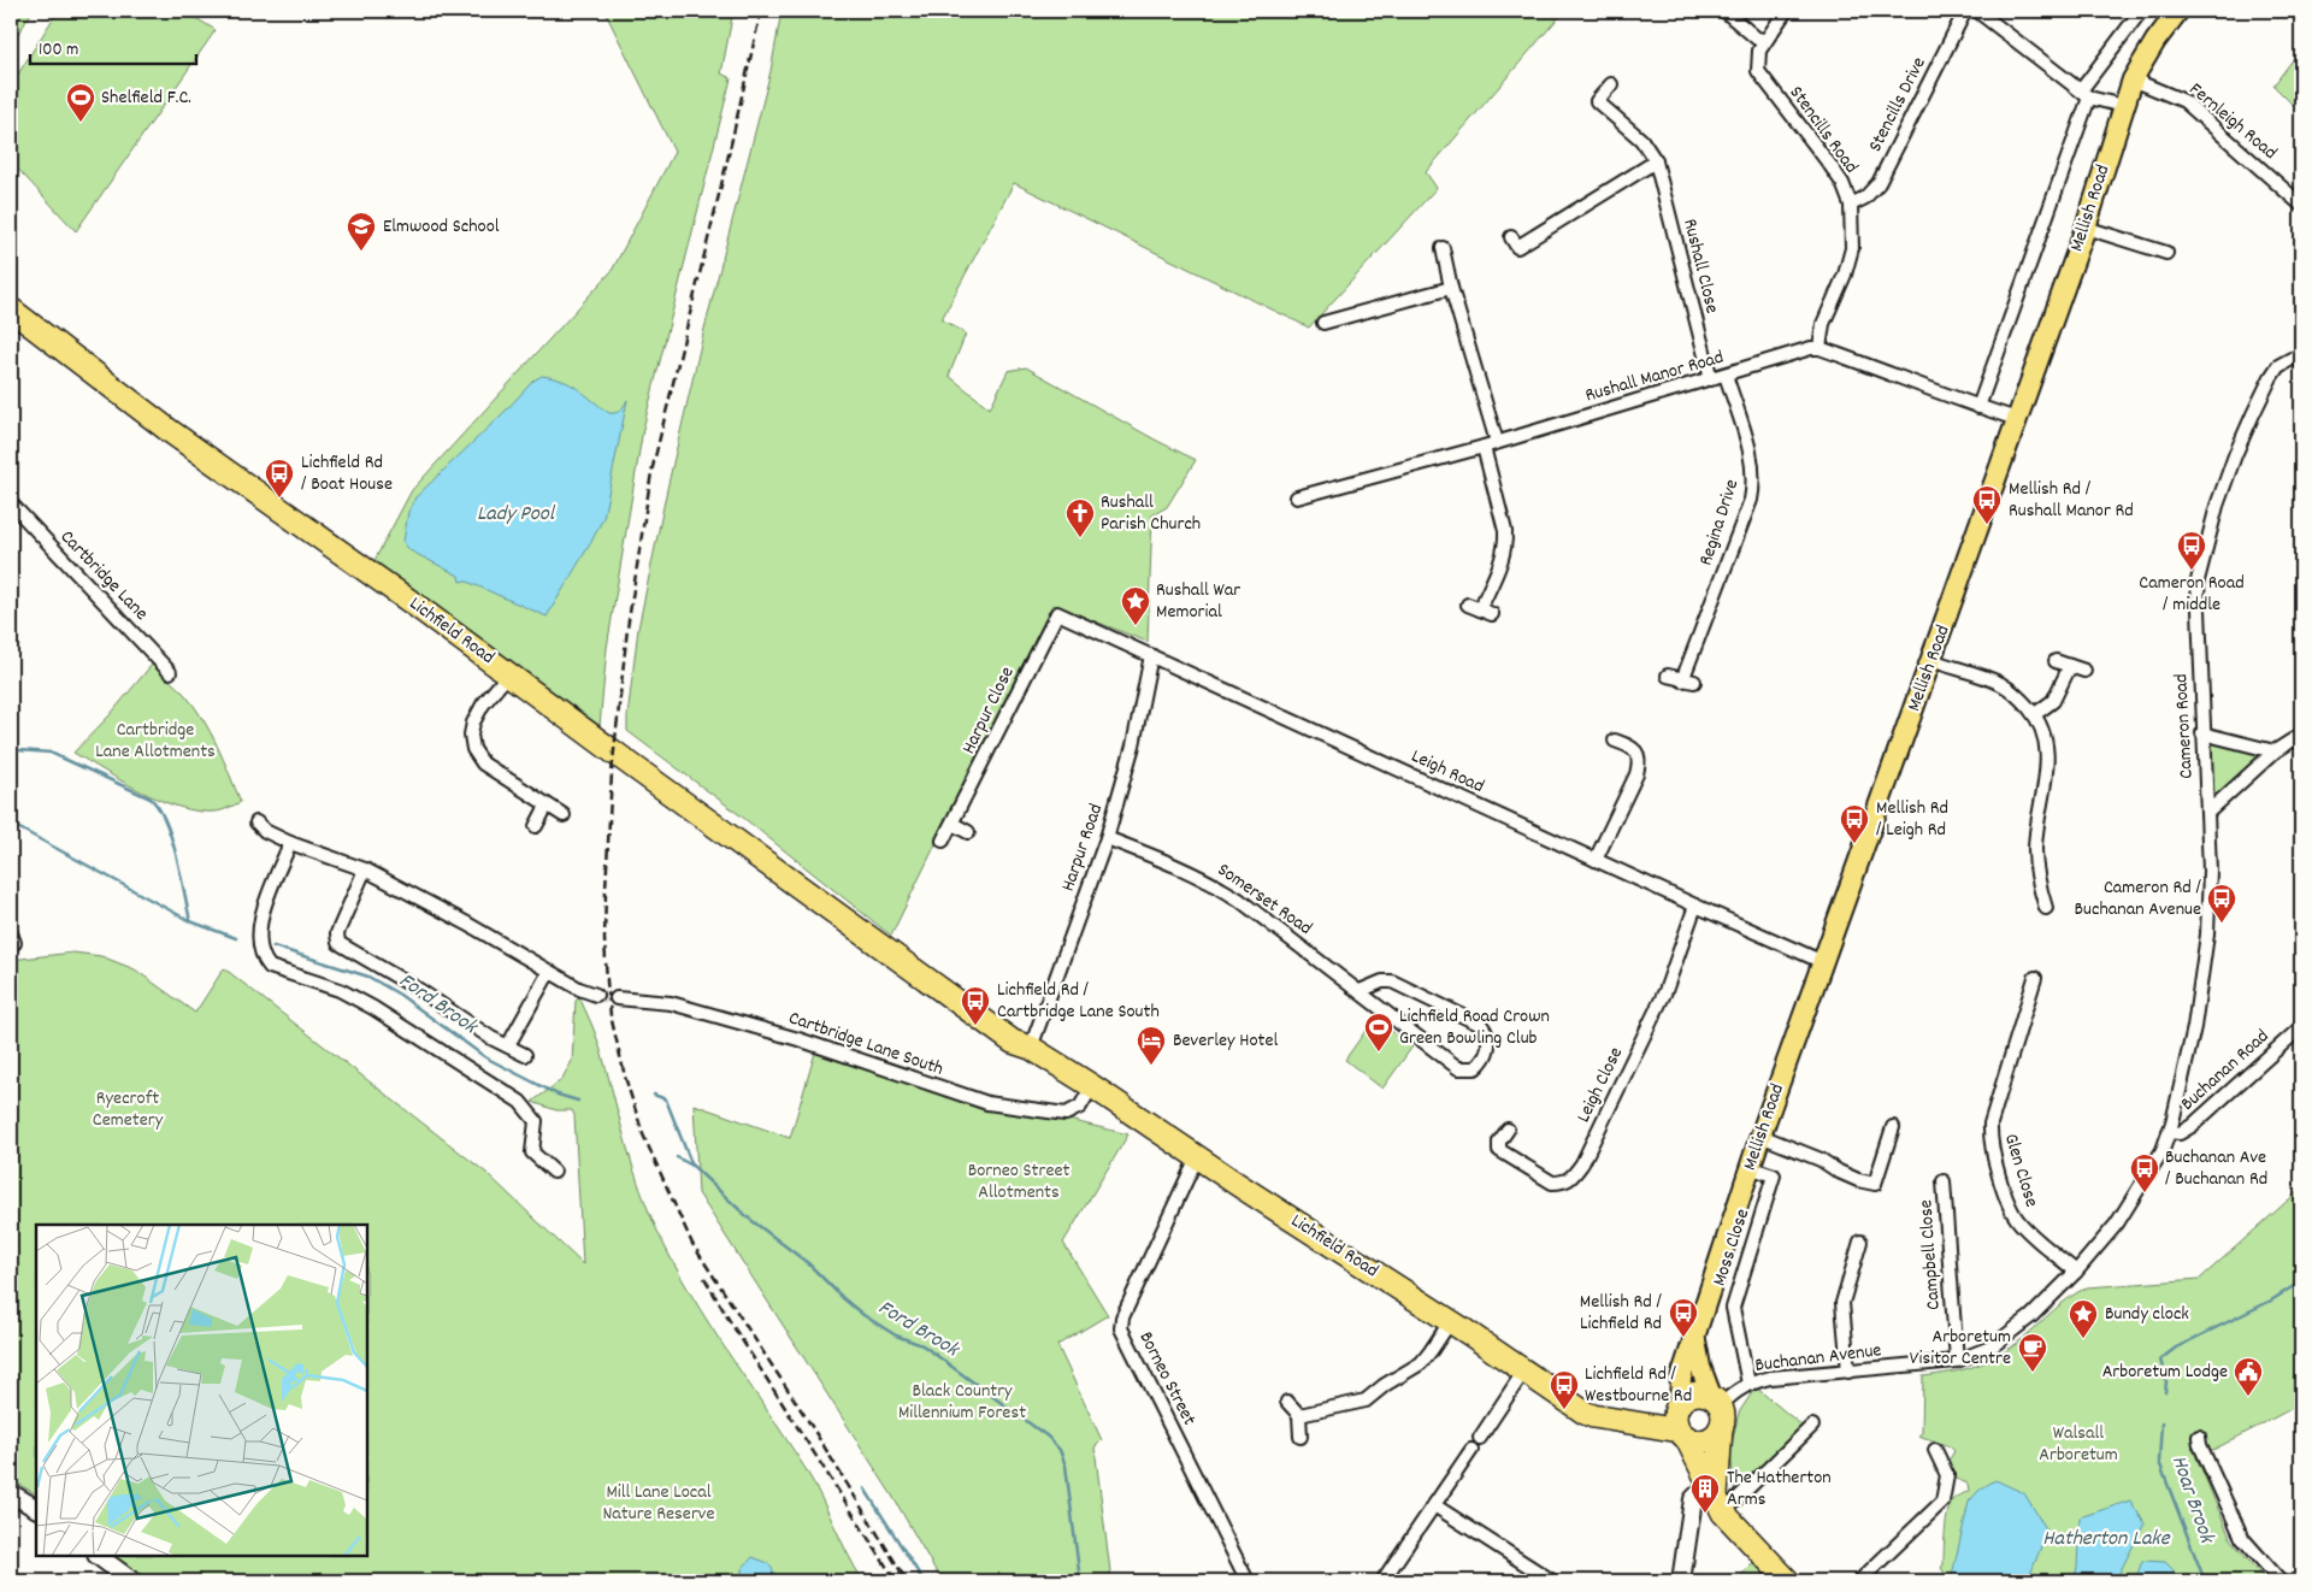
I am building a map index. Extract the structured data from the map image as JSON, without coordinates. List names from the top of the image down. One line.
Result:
{"streets":{"highway":["Lichfield Road"],"main road":["Mellish Road"],"street":["Stencills Drive","Fernleigh Road","Stencills Road","Rushall Close","Rushall Manor Road","Regina Drive","Cartbridge Lane","Harpur Close","Cameron Road","Leigh Road","Harpur Road","Somerset Road","Cartbridge Lane South","Buchanan Road","Leigh Close","Glen Close","Moss Close","Campbell Close","Buchanan Avenue","Borneo Street"]},"crossings":[["Stencills Drive","Stencills Road"],["Fernleigh Road","Mellish Road"],["Stencills Road","Rushall Manor Road"],["Mellish Road","Lichfield Road"],["Mellish Road","Leigh Road"],["Mellish Road","Buchanan Avenue"],["Rushall Close","Rushall Manor Road"],["Rushall Manor Road","Regina Drive"],["Lichfield Road","Harpur Road"],["Lichfield Road","Cartbridge Lane South"],["Lichfield Road","Borneo Street"],["Harpur Close","Leigh Road"],["Cameron Road","Buchanan Road"],["Cameron Road","Buchanan Avenue"],["Leigh Road","Harpur Road"],["Leigh Road","Leigh Close"],["Harpur Road","Somerset Road"],["Buchanan Road","Buchanan Avenue"],["Glen Close","Buchanan Avenue"],["Moss Close","Buchanan Avenue"],["Campbell Close","Buchanan Avenue"]],"water":["Lady Pool","Ford Brook","Hoar Brook","Hatherton Lake"],"parks":["Cartbridge Lane Allotments","Ryecroft Cemetery","Borneo Street Allotments","Black Country Millennium Forest","Walsall Arboretum","Mill Lane Local Nature Reserve"],"places":{"sports":["Shelfield F.C.","Lichfield Road Crown Green Bowling Club"],"school or university":["Elmwood School"],"bus stop":["Lichfield Rd / Boat House","Mellish Rd / Rushall Manor Rd","Cameron Road / middle","Mellish Rd / Leigh Rd","Cameron Rd / Buchanan Avenue","Lichfield Rd / Cartbridge Lane South","Buchanan Ave / Buchanan Rd","Mellish Rd / Lichfield Rd","Lichfield Rd / Westbourne Rd"],"church":["Rushall Parish Church"],"place":["Rushall War Memorial","Bundy clock"],"hotel":["Beverley Hotel"],"cafe":["Arboretum Visitor Centre"],"public building":["Arboretum Lodge"],"building":["The Hatherton Arms"]},"scale_bar":"100 m"}
